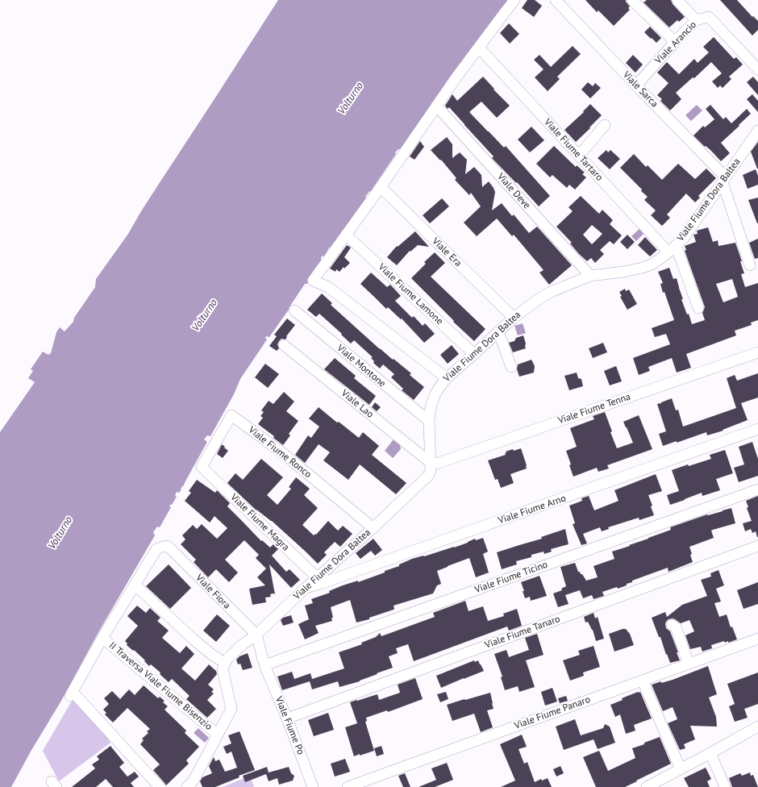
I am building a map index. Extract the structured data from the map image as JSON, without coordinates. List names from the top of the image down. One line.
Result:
{"streets":{"street":["Viale Arancio","Viale Sarca","Viale Fiume Tartaro","Viale Deve","Viale Fiume Dora Baltea","Viale Era","Viale Fiume Lamone","Viale Montone","Viale Lao","Viale Fiume Tenna","Viale Fiume Ronco","Viale Fiume Arno","Viale Fiume Magra","Viale Fiume Ticino","Viale Fiora","Viale Fiume Tanaro","II Traversa Viale Fiume Bisenzio","Viale Fiume Panaro","Viale Fiume Po"]},"crossings":[["Viale Arancio","Viale Sarca"],["Viale Sarca","Viale Fiume Dora Baltea"],["Viale Fiume Tartaro","Viale Fiume Dora Baltea"],["Viale Deve","Viale Fiume Dora Baltea"],["Viale Fiume Dora Baltea","Viale Era"],["Viale Fiume Dora Baltea","Viale Fiume Lamone"],["Viale Fiume Dora Baltea","Viale Montone"],["Viale Fiume Dora Baltea","Viale Lao"],["Viale Fiume Dora Baltea","Viale Fiume Tenna"],["Viale Fiume Dora Baltea","Viale Fiume Ronco"],["Viale Fiume Dora Baltea","Viale Fiume Arno"],["Viale Fiume Dora Baltea","Viale Fiume Magra"],["Viale Fiume Dora Baltea","Viale Fiora"],["Viale Fiume Dora Baltea","Viale Fiume Po"],["Viale Lao","Viale Fiume Tenna"],["Viale Fiume Ronco","Viale Fiume Magra"],["Viale Fiume Ticino","Viale Fiume Po"],["Viale Fiora","Viale Fiume Po"],["Viale Fiume Tanaro","Viale Fiume Po"]],"water":["Volturno"]}
